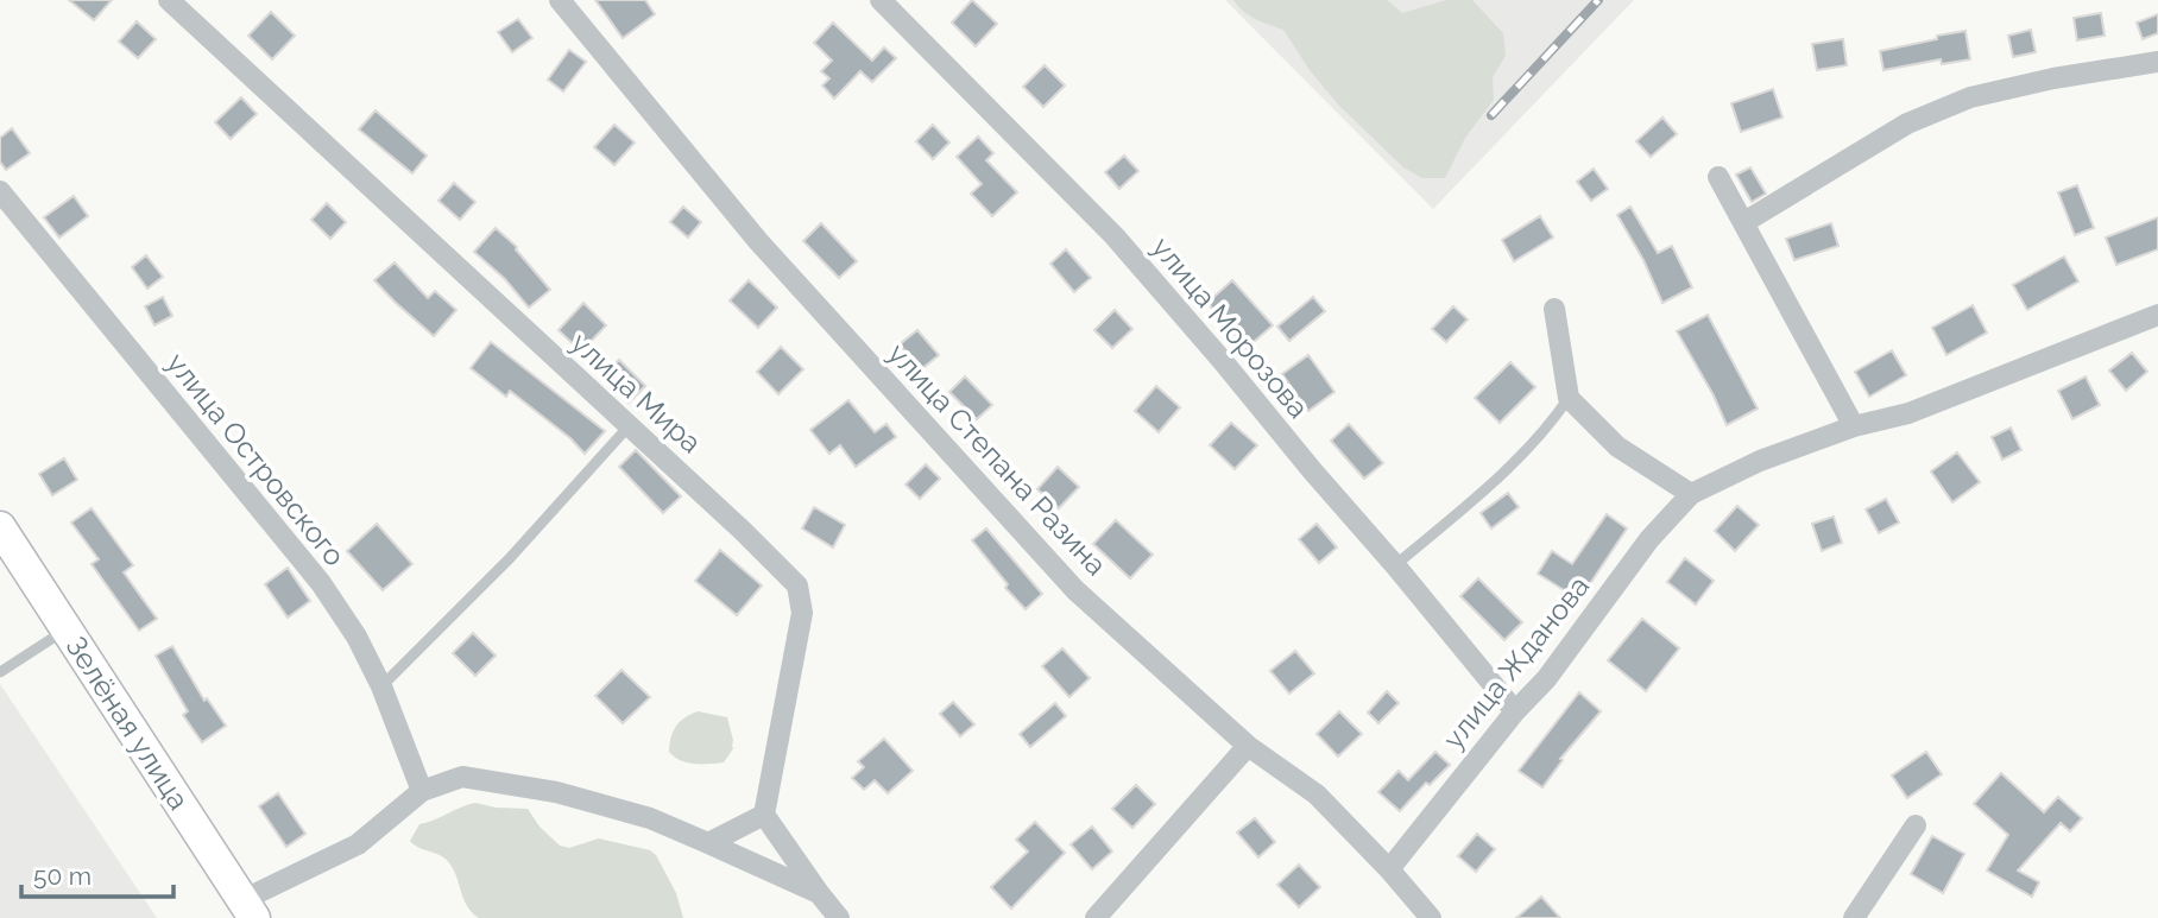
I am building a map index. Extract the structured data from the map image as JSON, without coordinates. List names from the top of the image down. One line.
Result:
{"streets":{"street":["улица Морозова","улица Мира","улица Островского","улица Степана Разина","улица Жданова","Зелёная улица"]},"crossings":[["улица Морозова","улица Жданова"],["улица Степана Разина","улица Жданова"]],"scale_bar":"50 m"}
